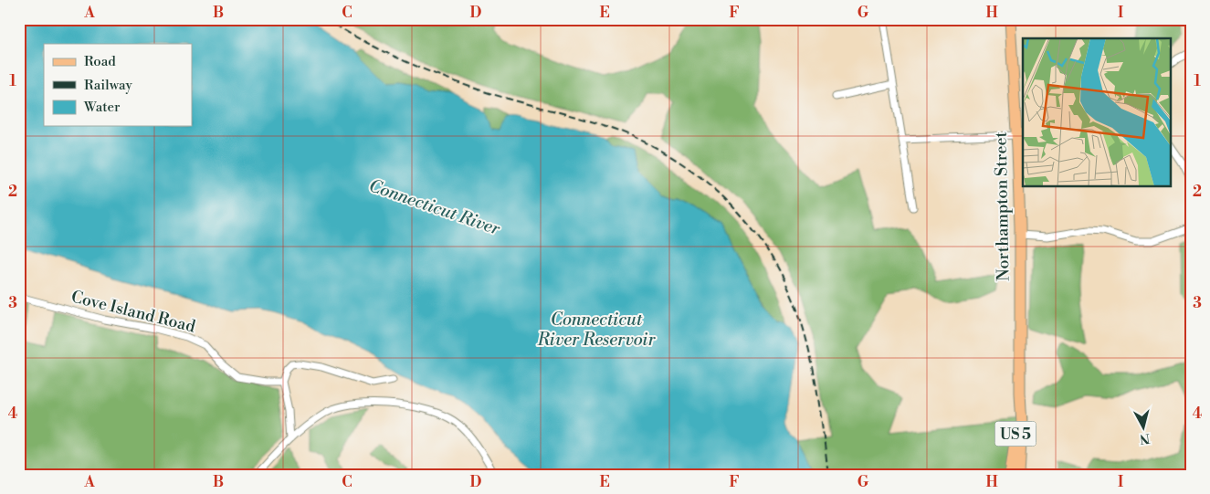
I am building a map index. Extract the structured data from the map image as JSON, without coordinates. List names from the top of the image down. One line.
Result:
{"streets":{"main road":["Northampton Street","US 5"],"street":["Cove Island Road"]},"crossings":[["Northampton Street","US 5"]],"water":["Connecticut River","Connecticut River Reservoir"],"legend":["Road","Railway","Water"],"north":"bottom","grid":{"columns":["A","B","C","D","E","F","G","H","I"],"rows":["1","2","3","4"]}}
